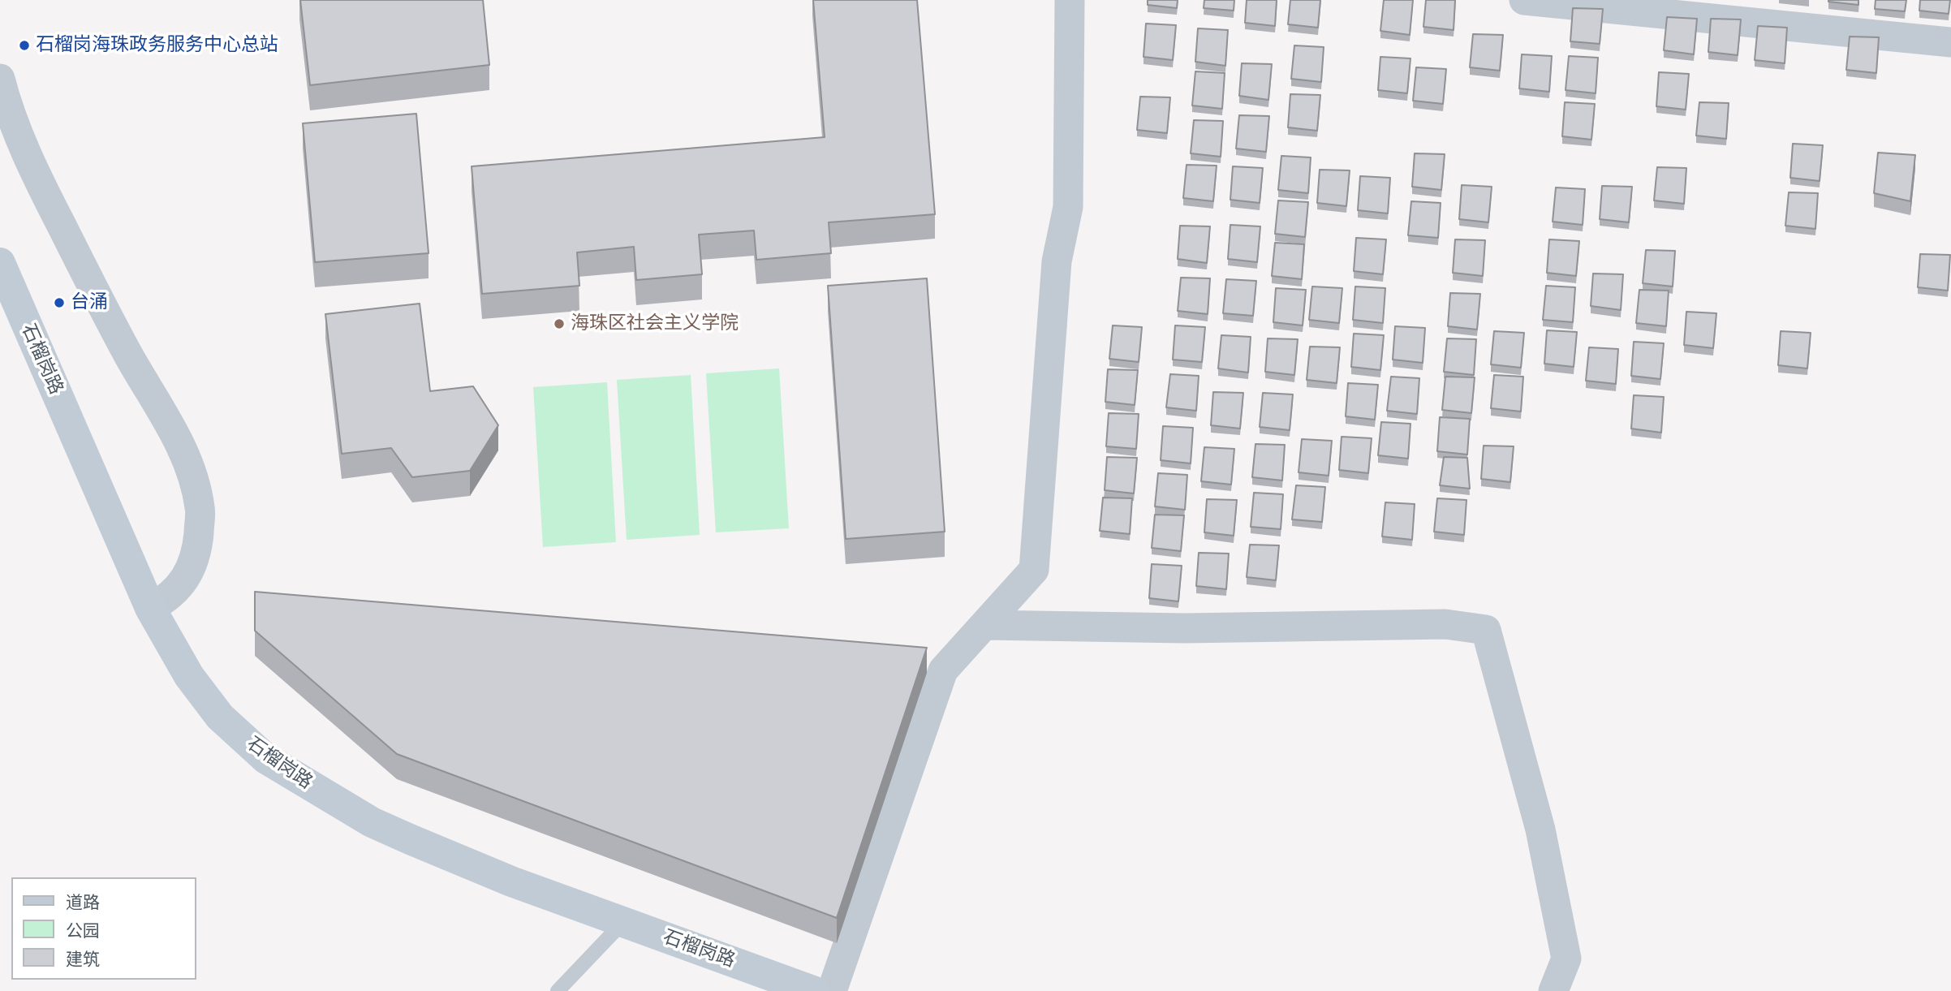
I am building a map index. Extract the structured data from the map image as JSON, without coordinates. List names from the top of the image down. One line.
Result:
{"streets":{"main road":["石榴岗路"]},"places":["石榴岗海珠政务服务中心总站","台涌","海珠区社会主义学院"],"legend":["道路","公园","建筑"]}
